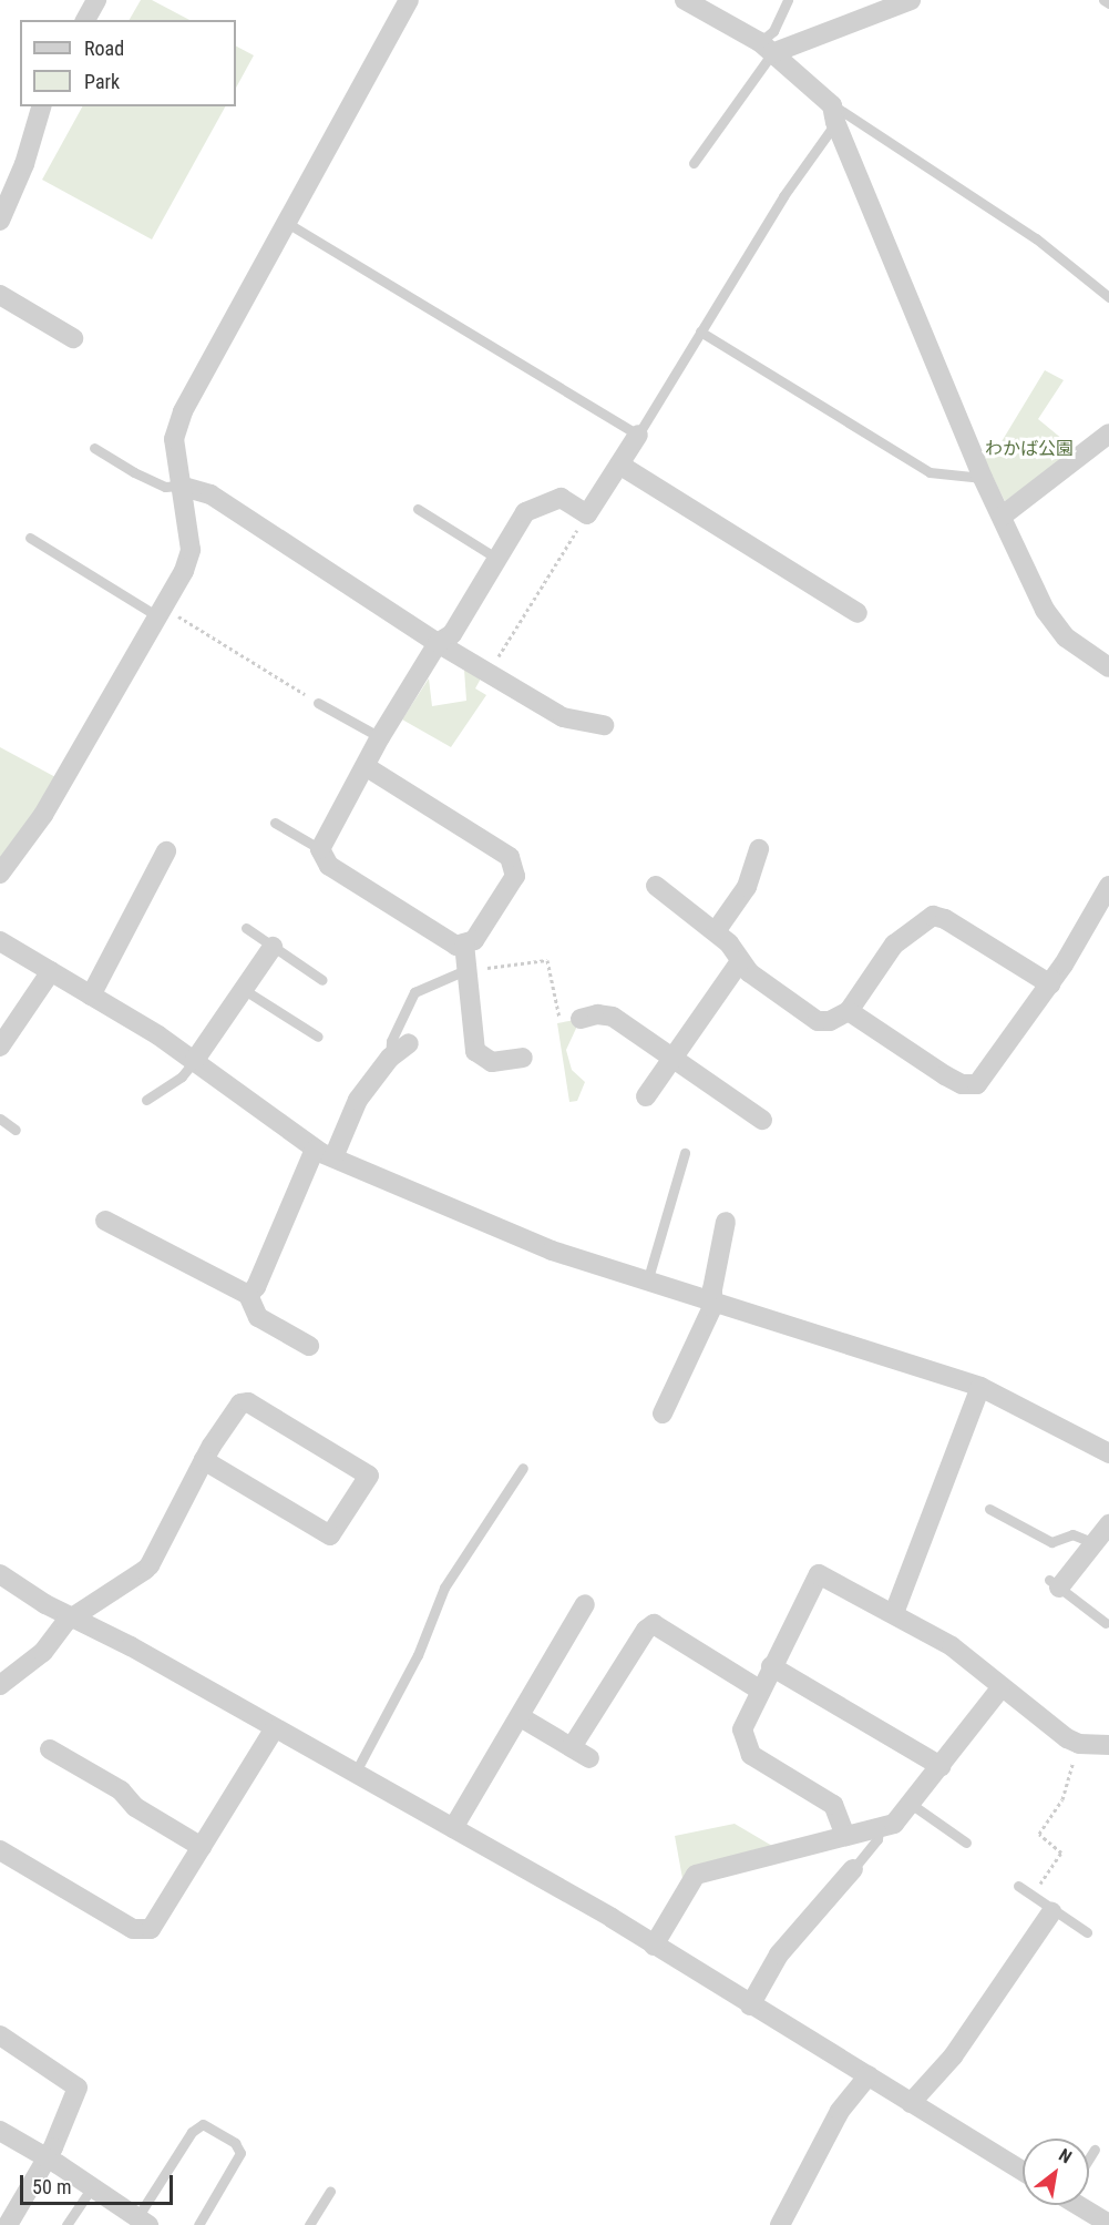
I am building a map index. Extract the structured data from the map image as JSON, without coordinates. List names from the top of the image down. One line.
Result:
{"parks":["わかば公園"],"legend":["Road","Park"],"scale_bar":"50 m","north":"top right"}
